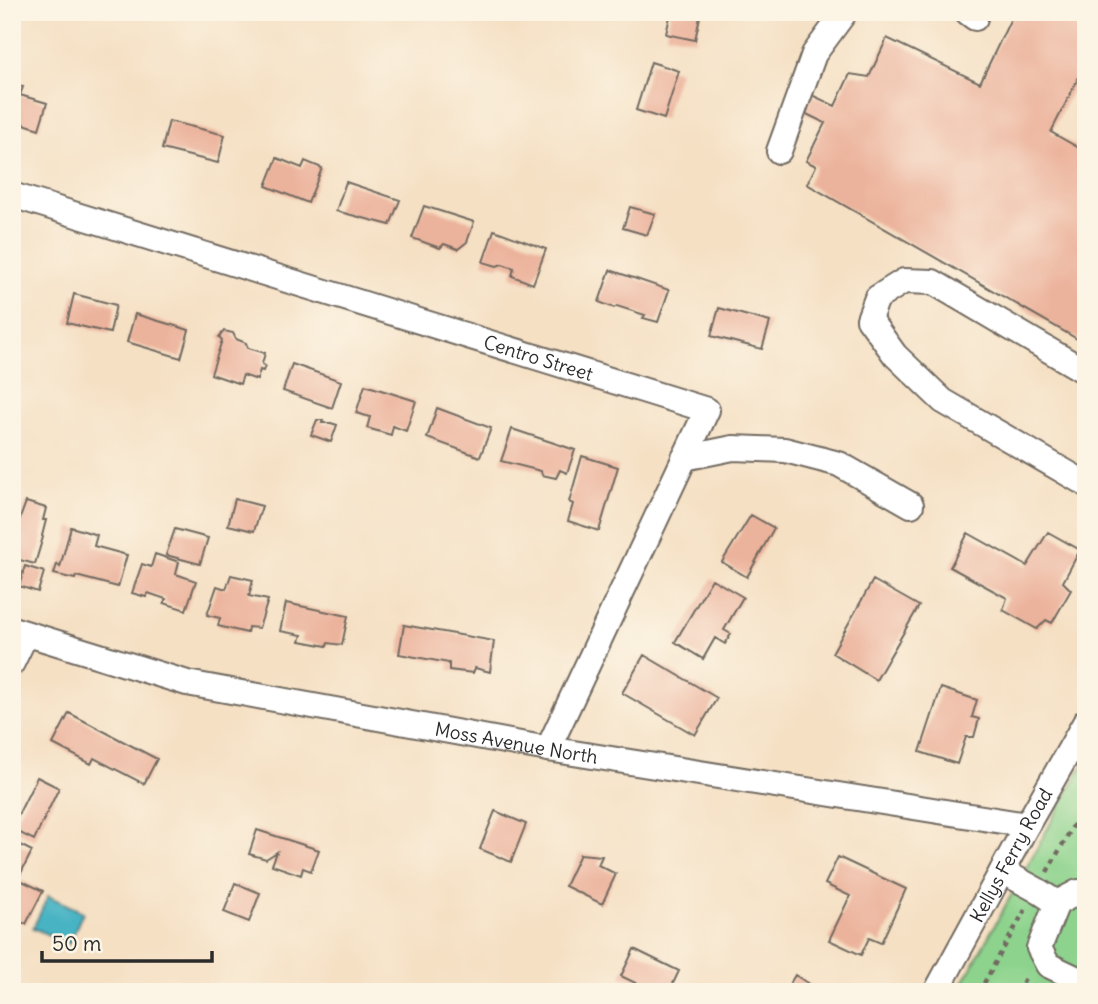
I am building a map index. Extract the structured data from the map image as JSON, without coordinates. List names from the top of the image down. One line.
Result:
{"streets":{"street":["Centro Street","Moss Avenue North","Kellys Ferry Road"]},"crossings":[["Centro Street","Moss Avenue North"],["Moss Avenue North","Kellys Ferry Road"]],"scale_bar":"50 m"}
